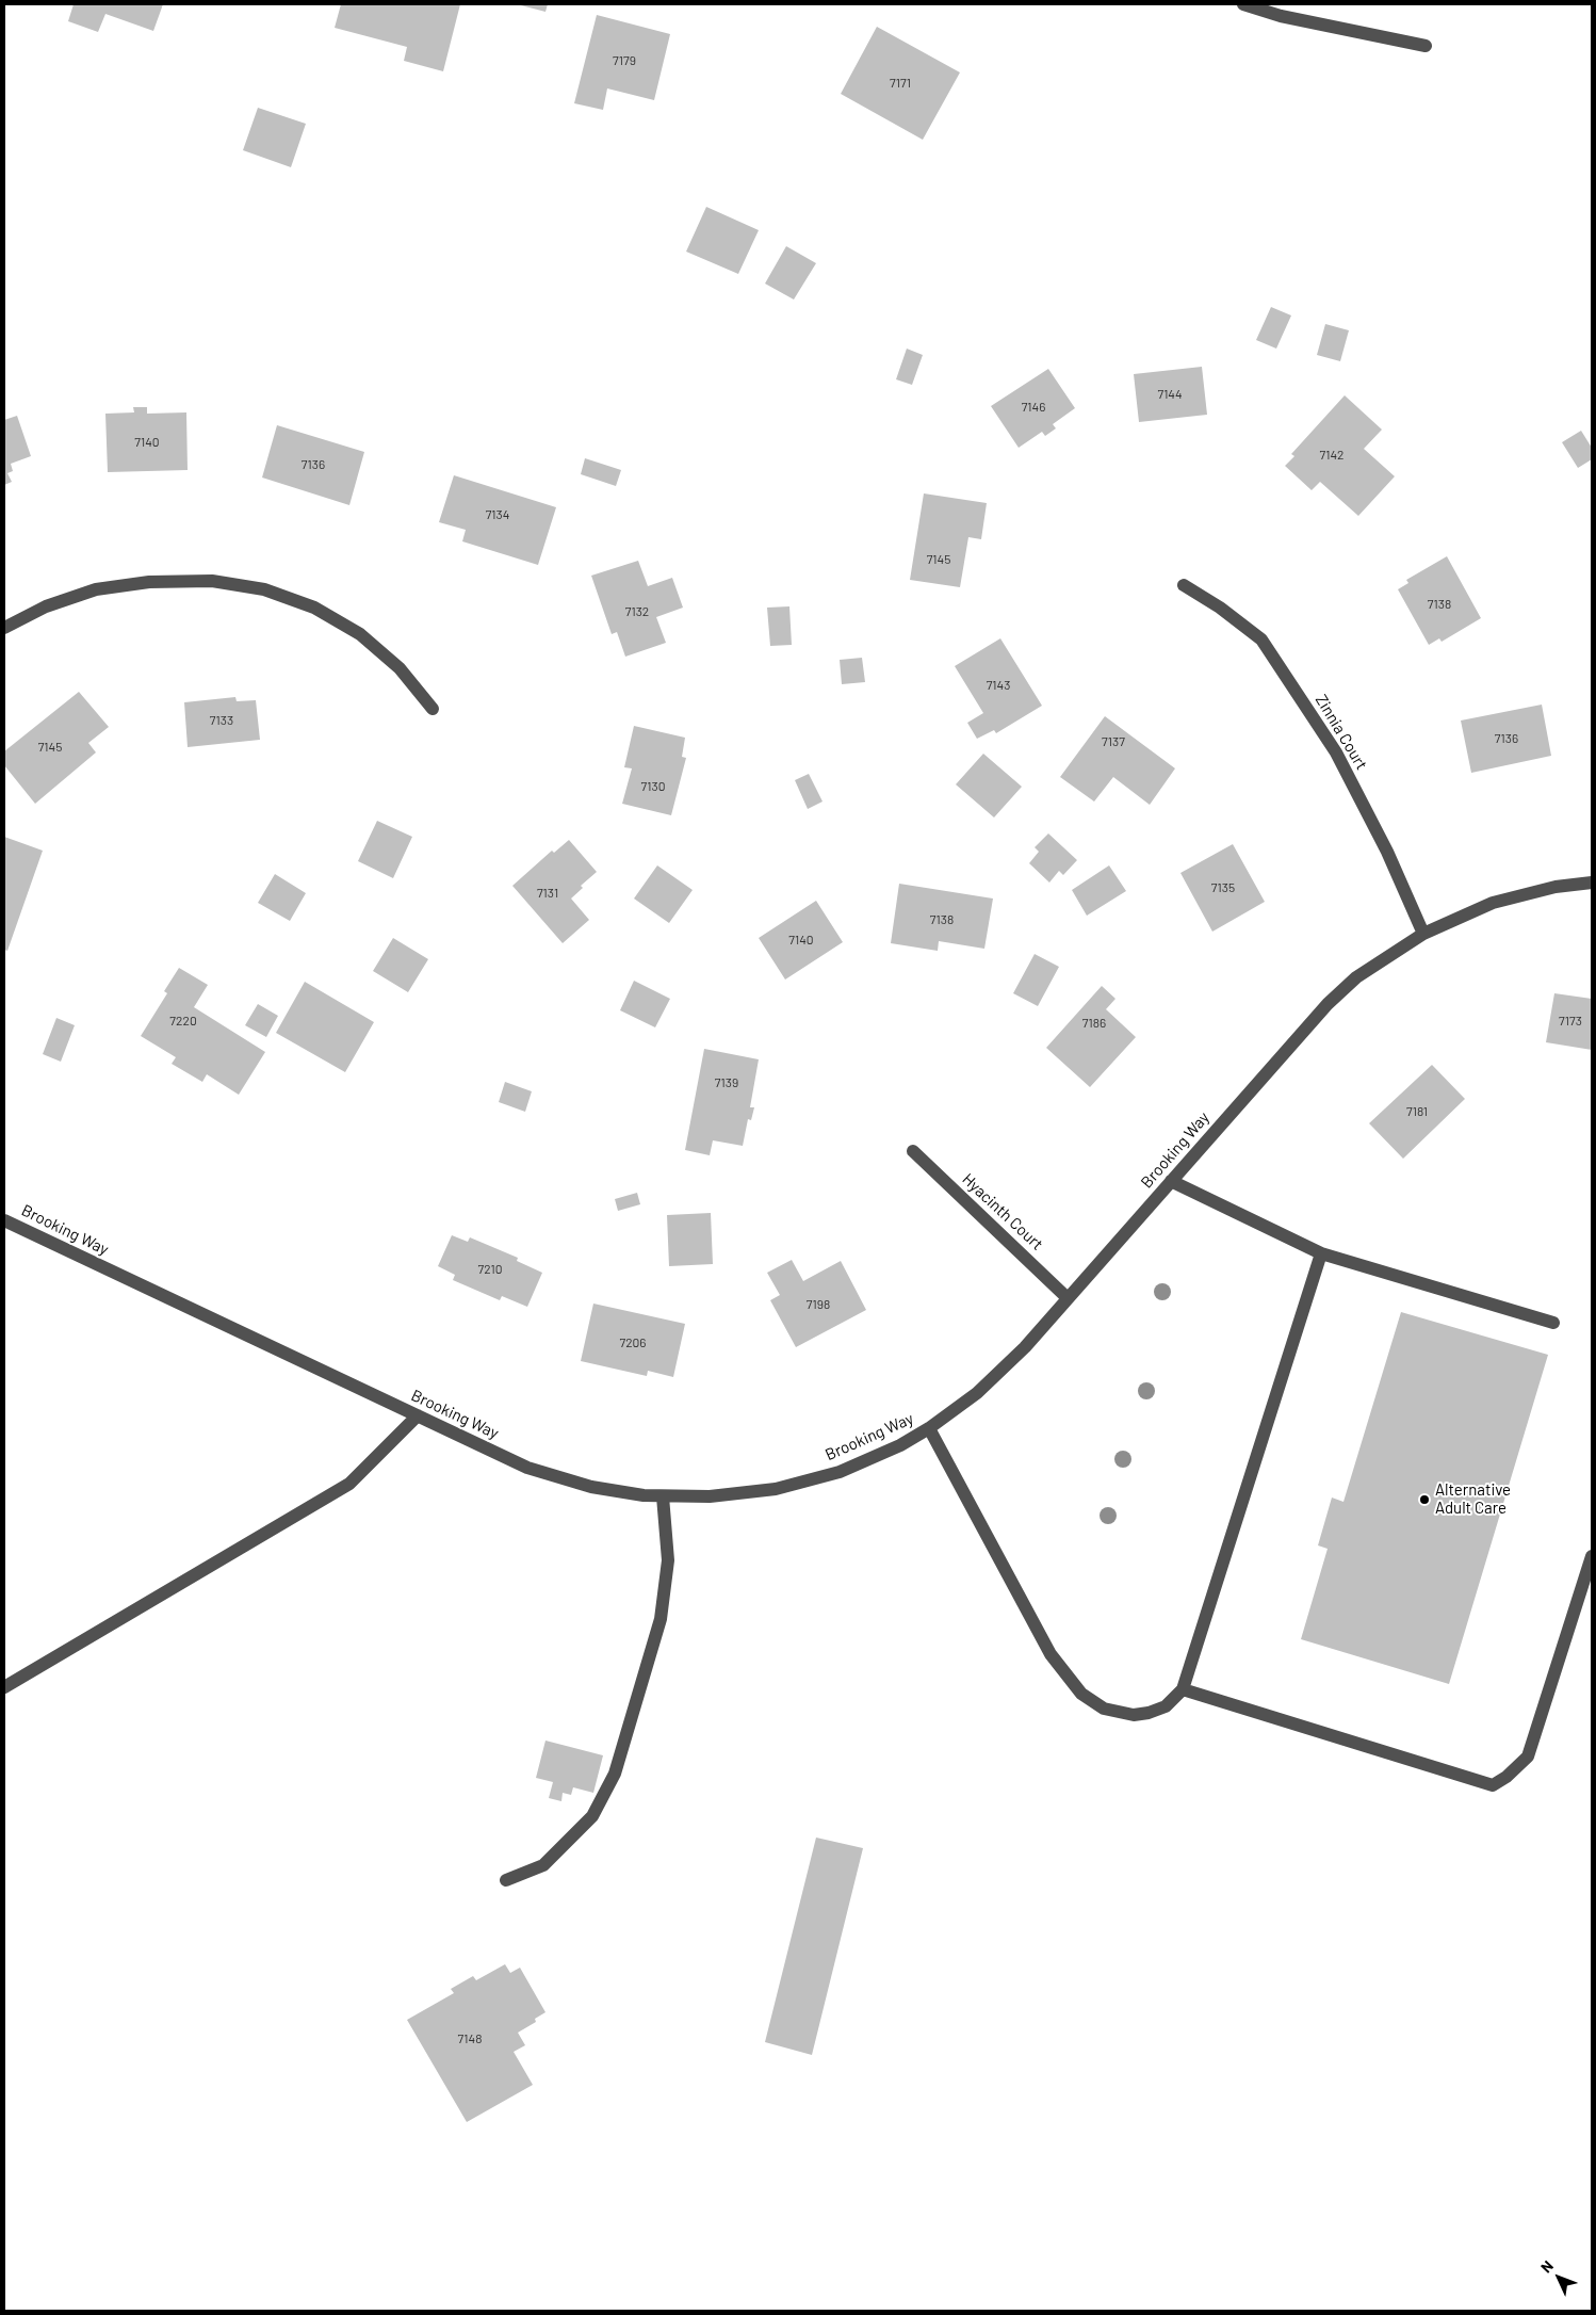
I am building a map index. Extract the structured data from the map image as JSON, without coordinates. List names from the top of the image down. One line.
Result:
{"streets":{"street":["Zinnia Court","Brooking Way","Hyacinth Court"]},"crossings":[["Zinnia Court","Brooking Way"],["Brooking Way","Hyacinth Court"]],"places":["Alternative Adult Care"],"house_numbers":["7179","7171","7144","7146","7140","7142","7136","7134","7145","7138","7132","7143","7133","7136","7137","7145","7130","7135","7131","7138","7140","7220","7173","7186","7139","7181","7210","7198","7206","7148"],"north":"top left"}
